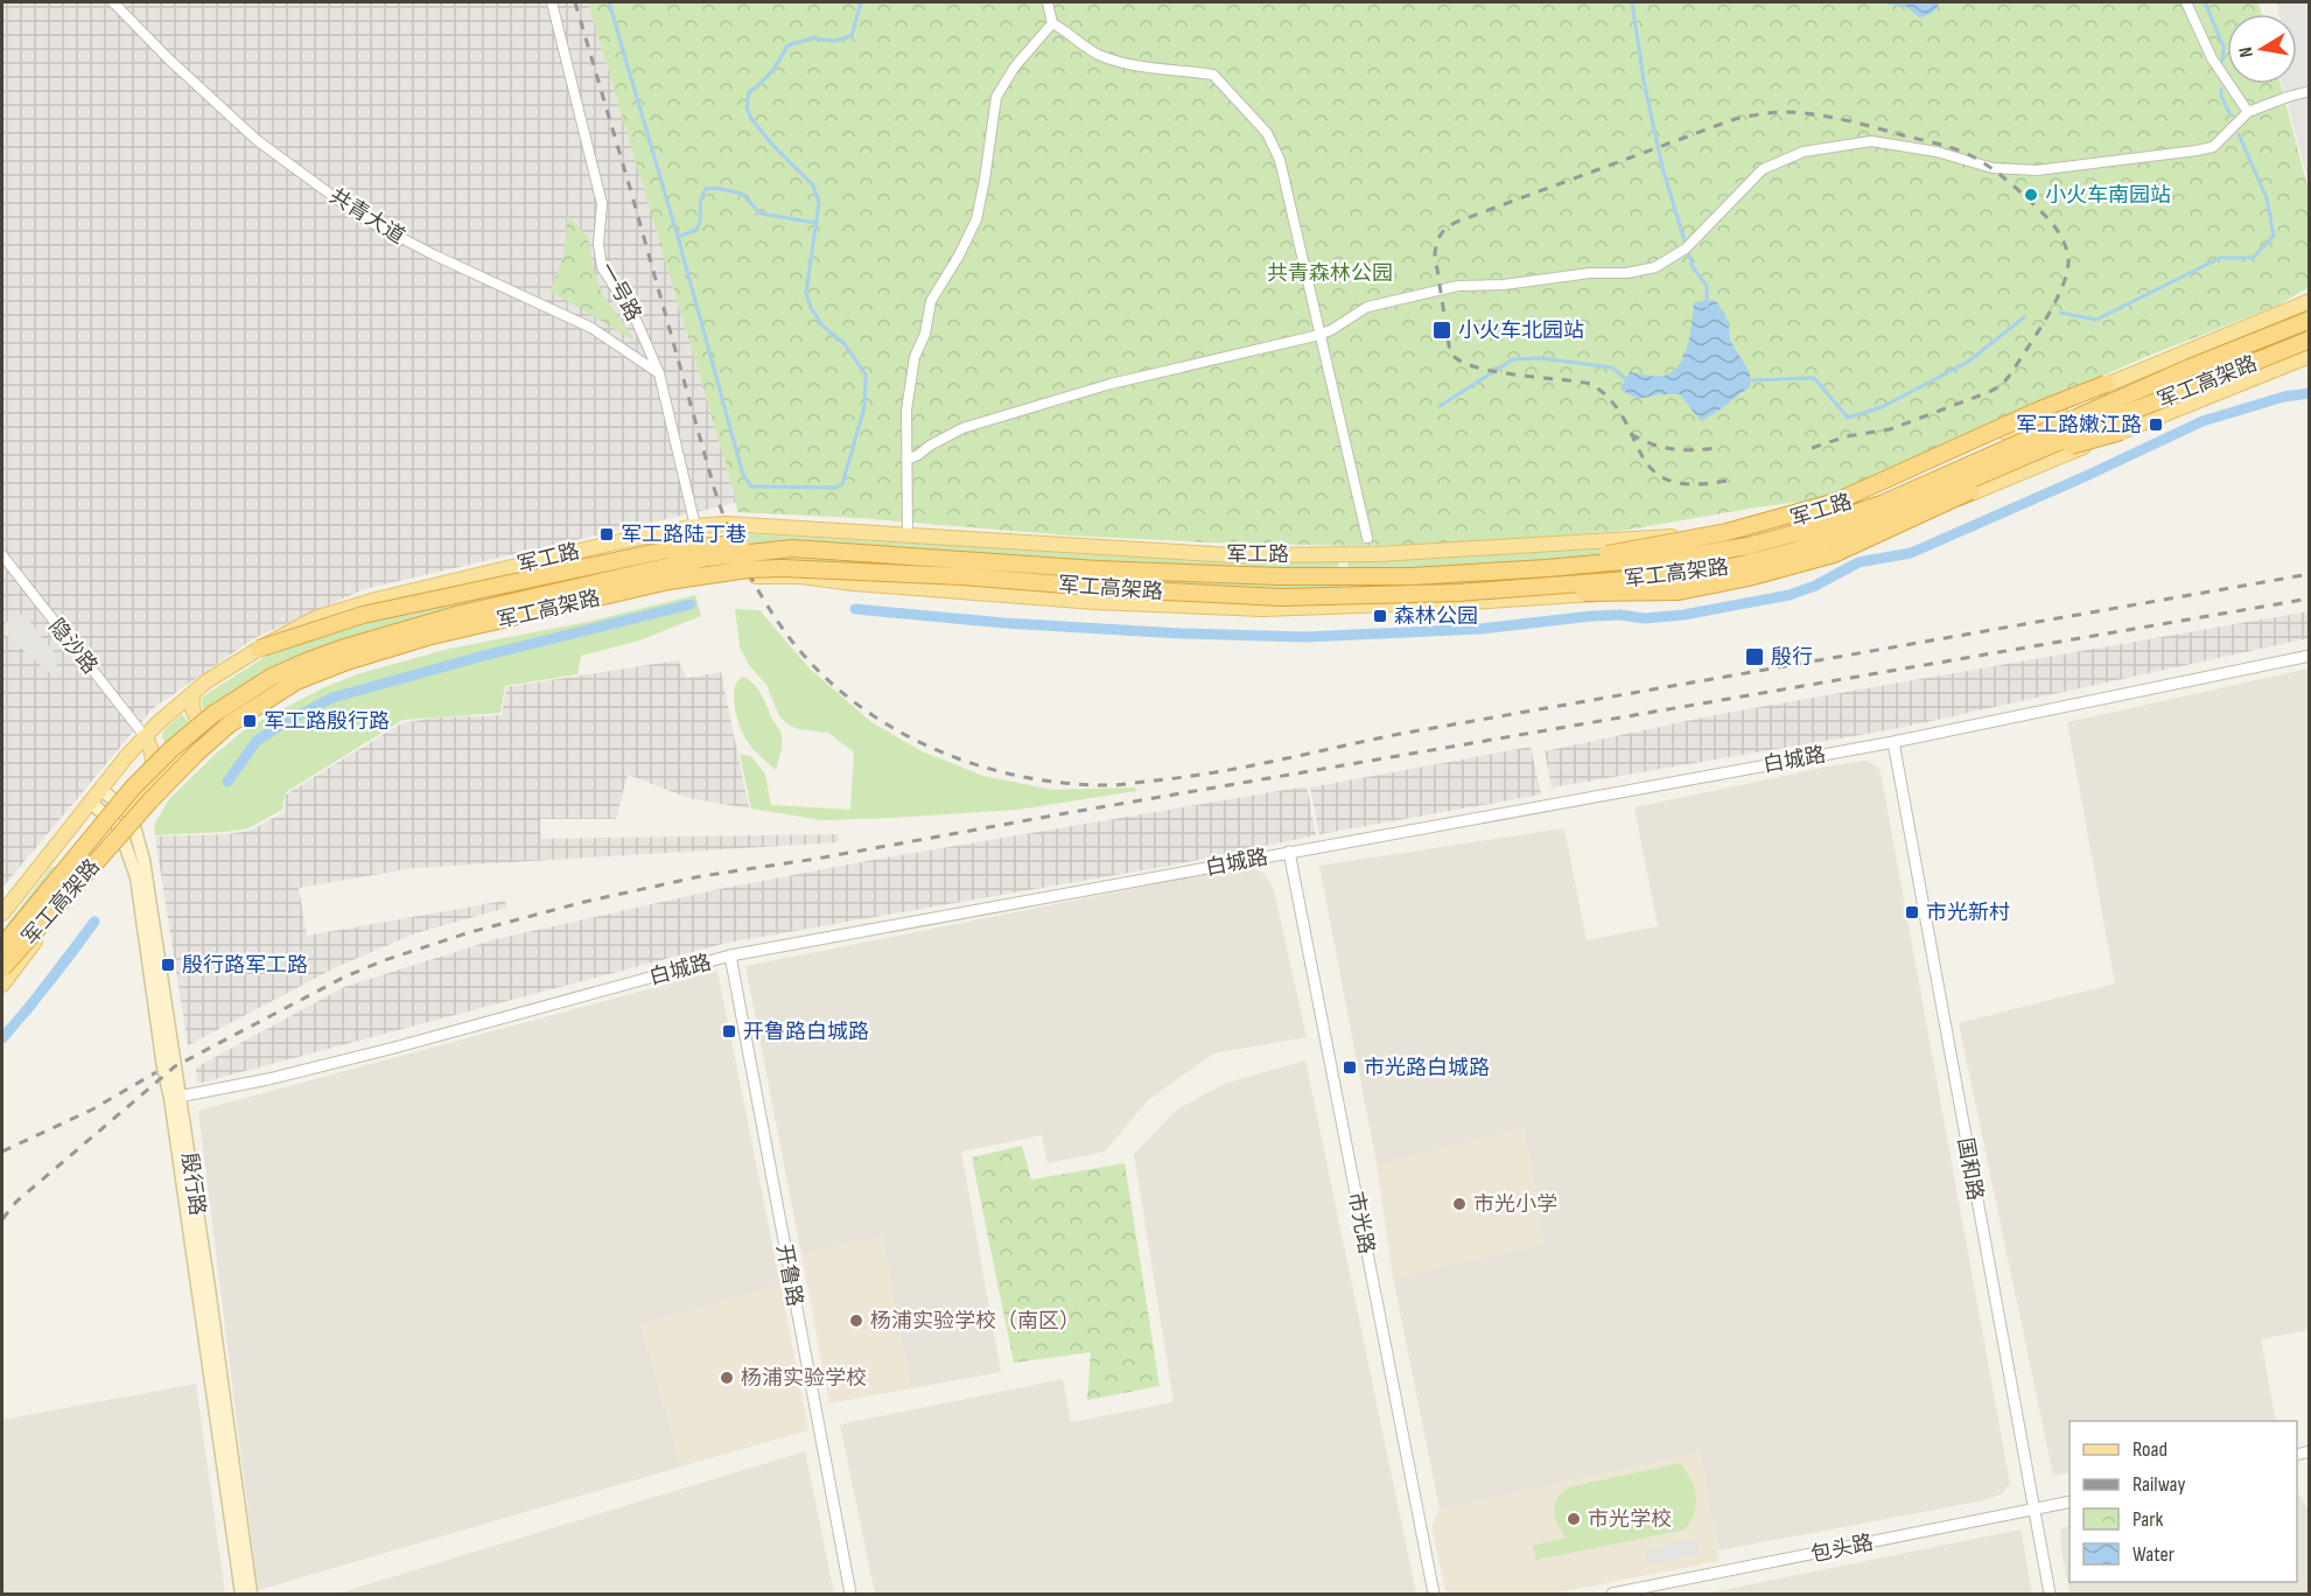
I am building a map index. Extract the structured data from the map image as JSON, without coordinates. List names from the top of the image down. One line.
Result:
{"streets":{"highway":["军工高架路"],"main road":["军工路","殷行路"],"street":["共青大道","一号路","隐沙路","白城路","国和路","市光路","开鲁路","包头路"]},"crossings":[["共青大道","一号路"],["一号路","军工路"],["军工路","隐沙路"],["军工路","殷行路"],["白城路","国和路"],["白城路","殷行路"],["白城路","市光路"],["白城路","开鲁路"],["国和路","包头路"]],"parks":["共青森林公园"],"places":{"other":["小火车南园站","市光小学","杨浦实验学校（南区）","杨浦实验学校","市光学校"],"transit":["小火车北园站","军工路嫩江路","军工路陆丁巷","森林公园","殷行","军工路殷行路","市光新村","殷行路军工路","开鲁路白城路","市光路白城路"]},"legend":["Road","Railway","Park","Water"],"north":"left"}
